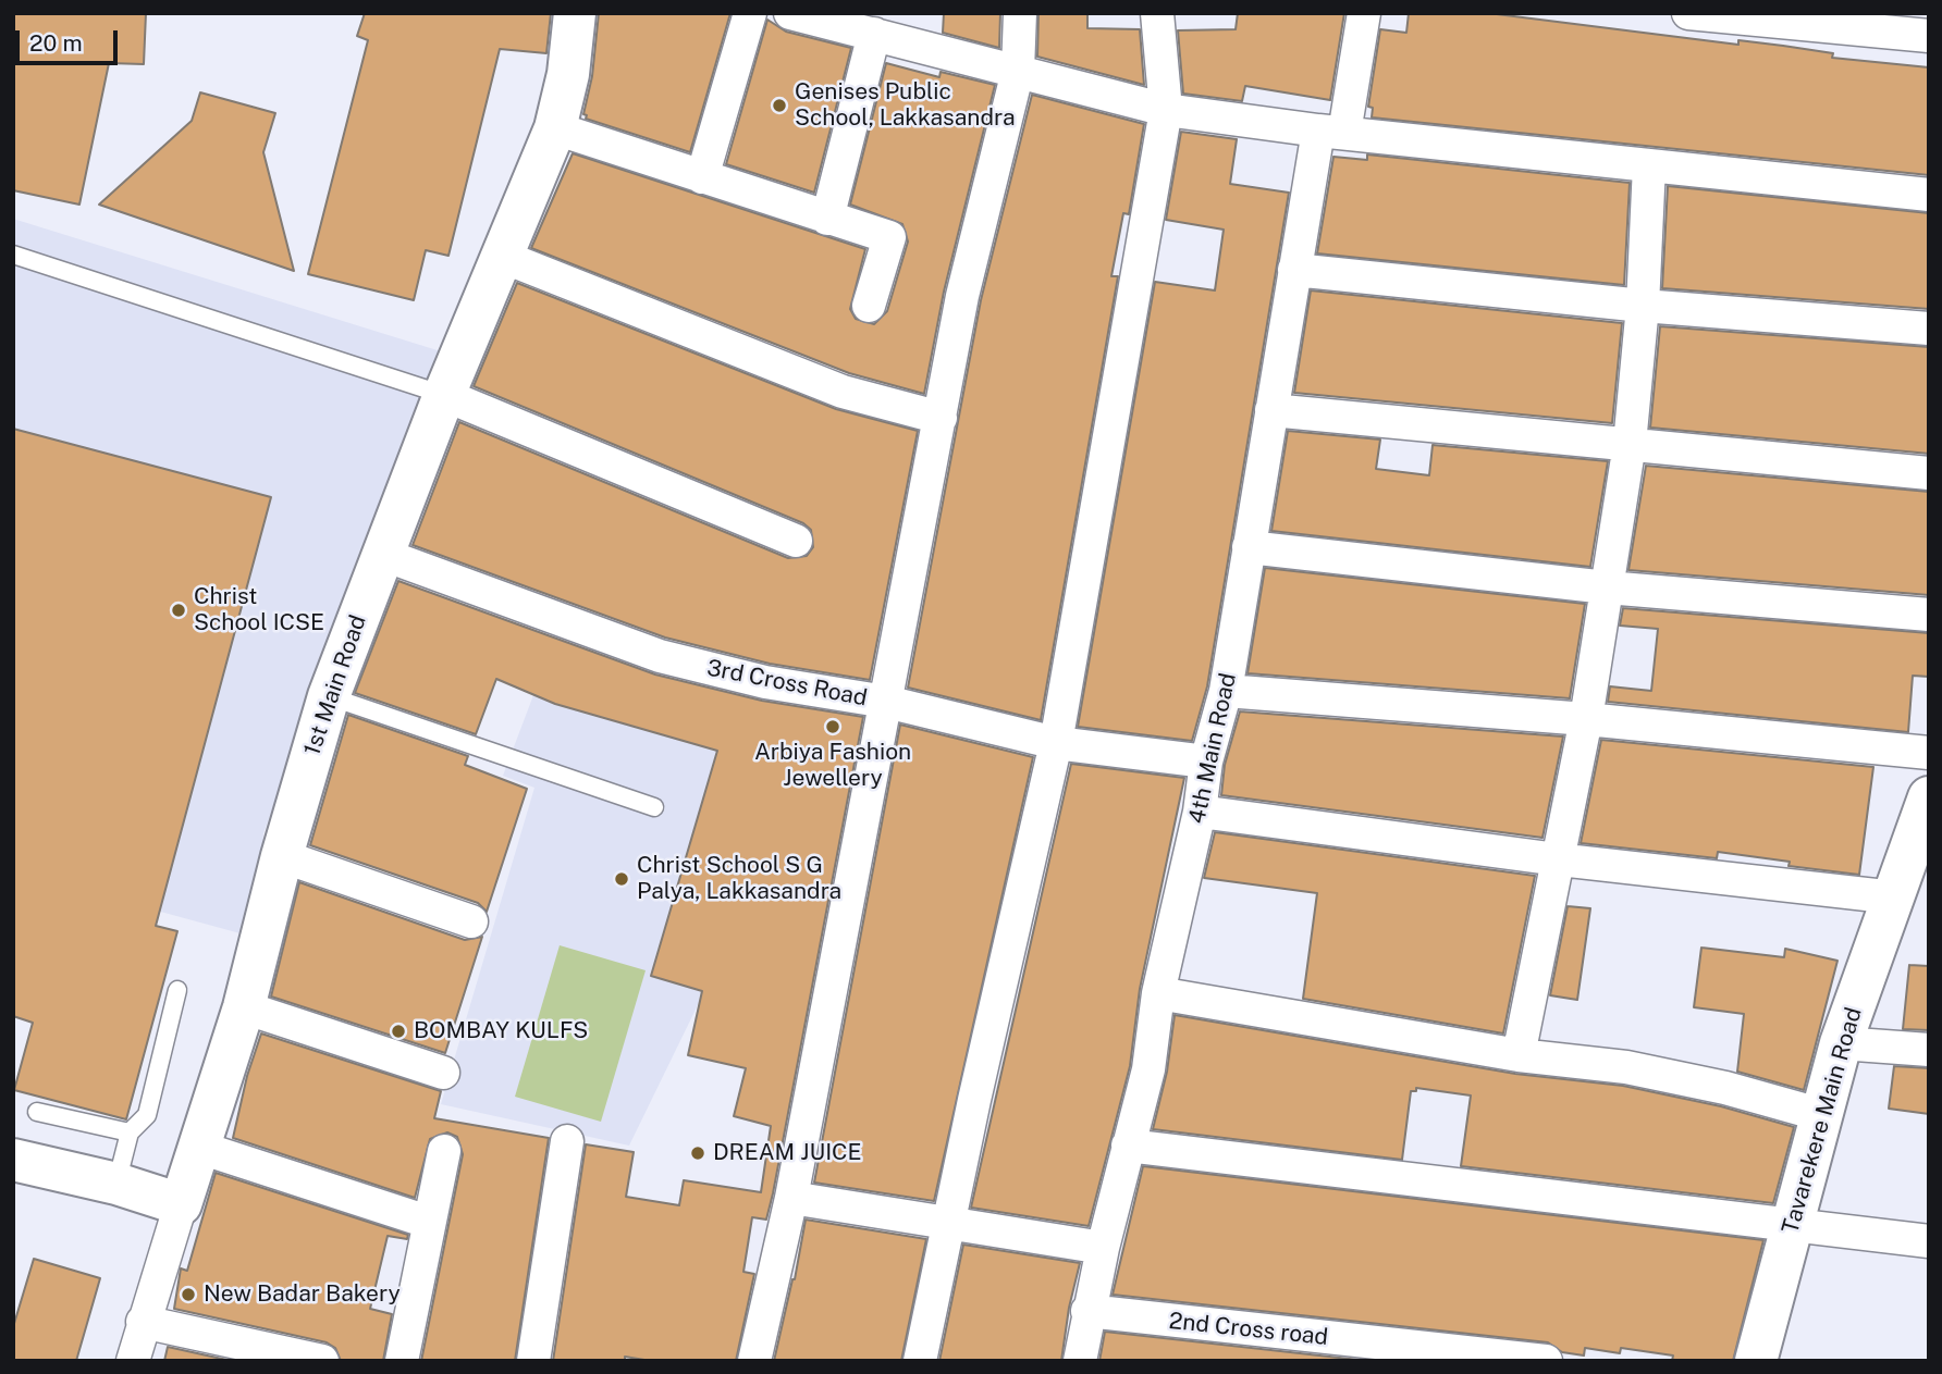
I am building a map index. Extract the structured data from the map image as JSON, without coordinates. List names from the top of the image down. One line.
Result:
{"streets":{"street":["3rd Cross Road","1st Main Road","4th Main Road","Tavarekere Main Road","2nd Cross road"]},"crossings":[["3rd Cross Road","1st Main Road"],["3rd Cross Road","4th Main Road"],["4th Main Road","2nd Cross road"]],"places":["Genises Public School, Lakkasandra","Christ School ICSE","Arbiya Fashion Jewellery","Christ School S G Palya, Lakkasandra","BOMBAY KULFS","DREAM JUICE","New Badar Bakery"],"scale_bar":"20 m"}
